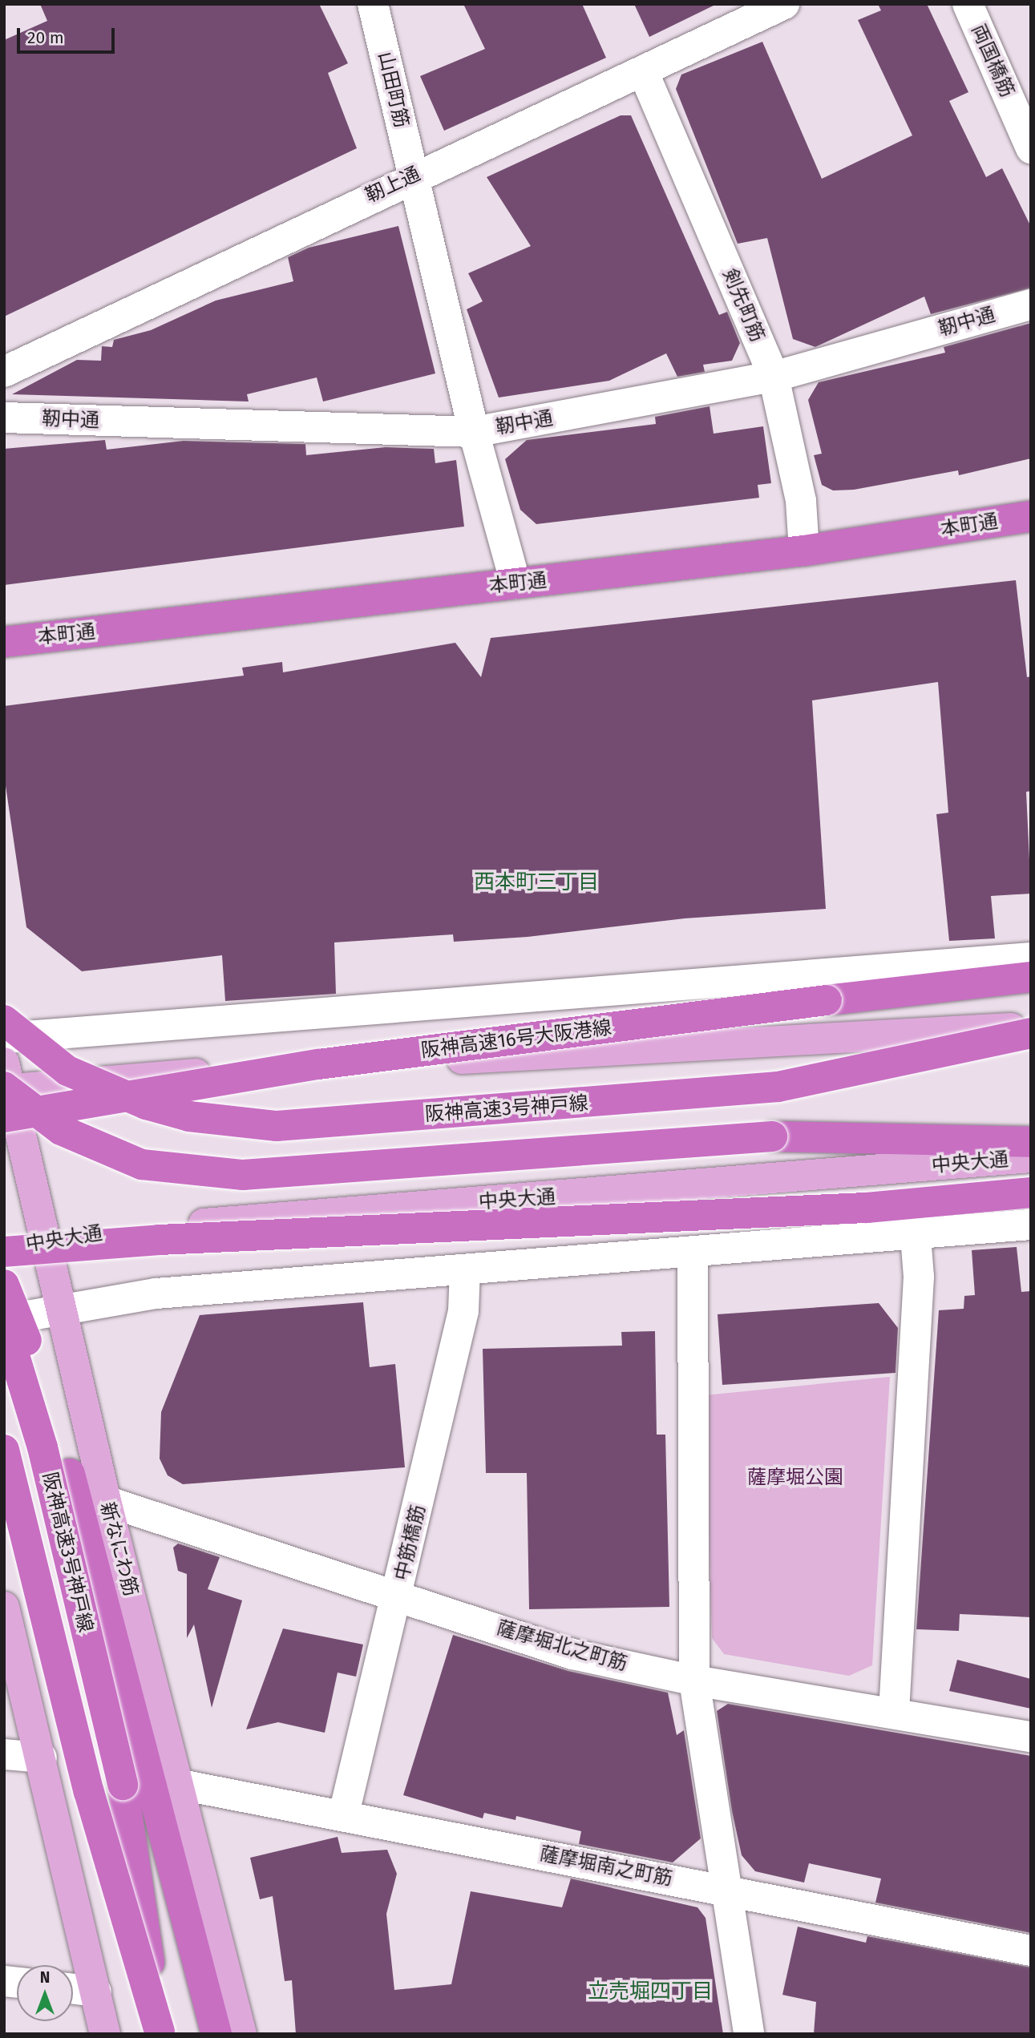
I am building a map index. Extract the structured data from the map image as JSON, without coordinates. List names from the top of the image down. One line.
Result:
{"streets":{"highway":["本町通","阪神高速16号大阪港線","阪神高速3号神戸線"],"main road":["中央大通","新なにわ筋"],"street":["両国橋筋","山田町筋","靭上通","剣先町筋","靭中通","中筋橋筋","薩摩堀北之町筋","薩摩堀南之町筋"]},"crossings":[["山田町筋","靭上通"],["山田町筋","靭中通"],["山田町筋","本町通"],["靭上通","剣先町筋"],["剣先町筋","靭中通"],["剣先町筋","本町通"],["阪神高速16号大阪港線","新なにわ筋"],["中央大通","新なにわ筋"],["中筋橋筋","薩摩堀北之町筋"],["中筋橋筋","薩摩堀南之町筋"],["新なにわ筋","薩摩堀北之町筋"],["新なにわ筋","薩摩堀南之町筋"]],"districts":["西本町三丁目","立売堀四丁目"],"parks":["薩摩堀公園"],"scale_bar":"20 m","north":"top"}
